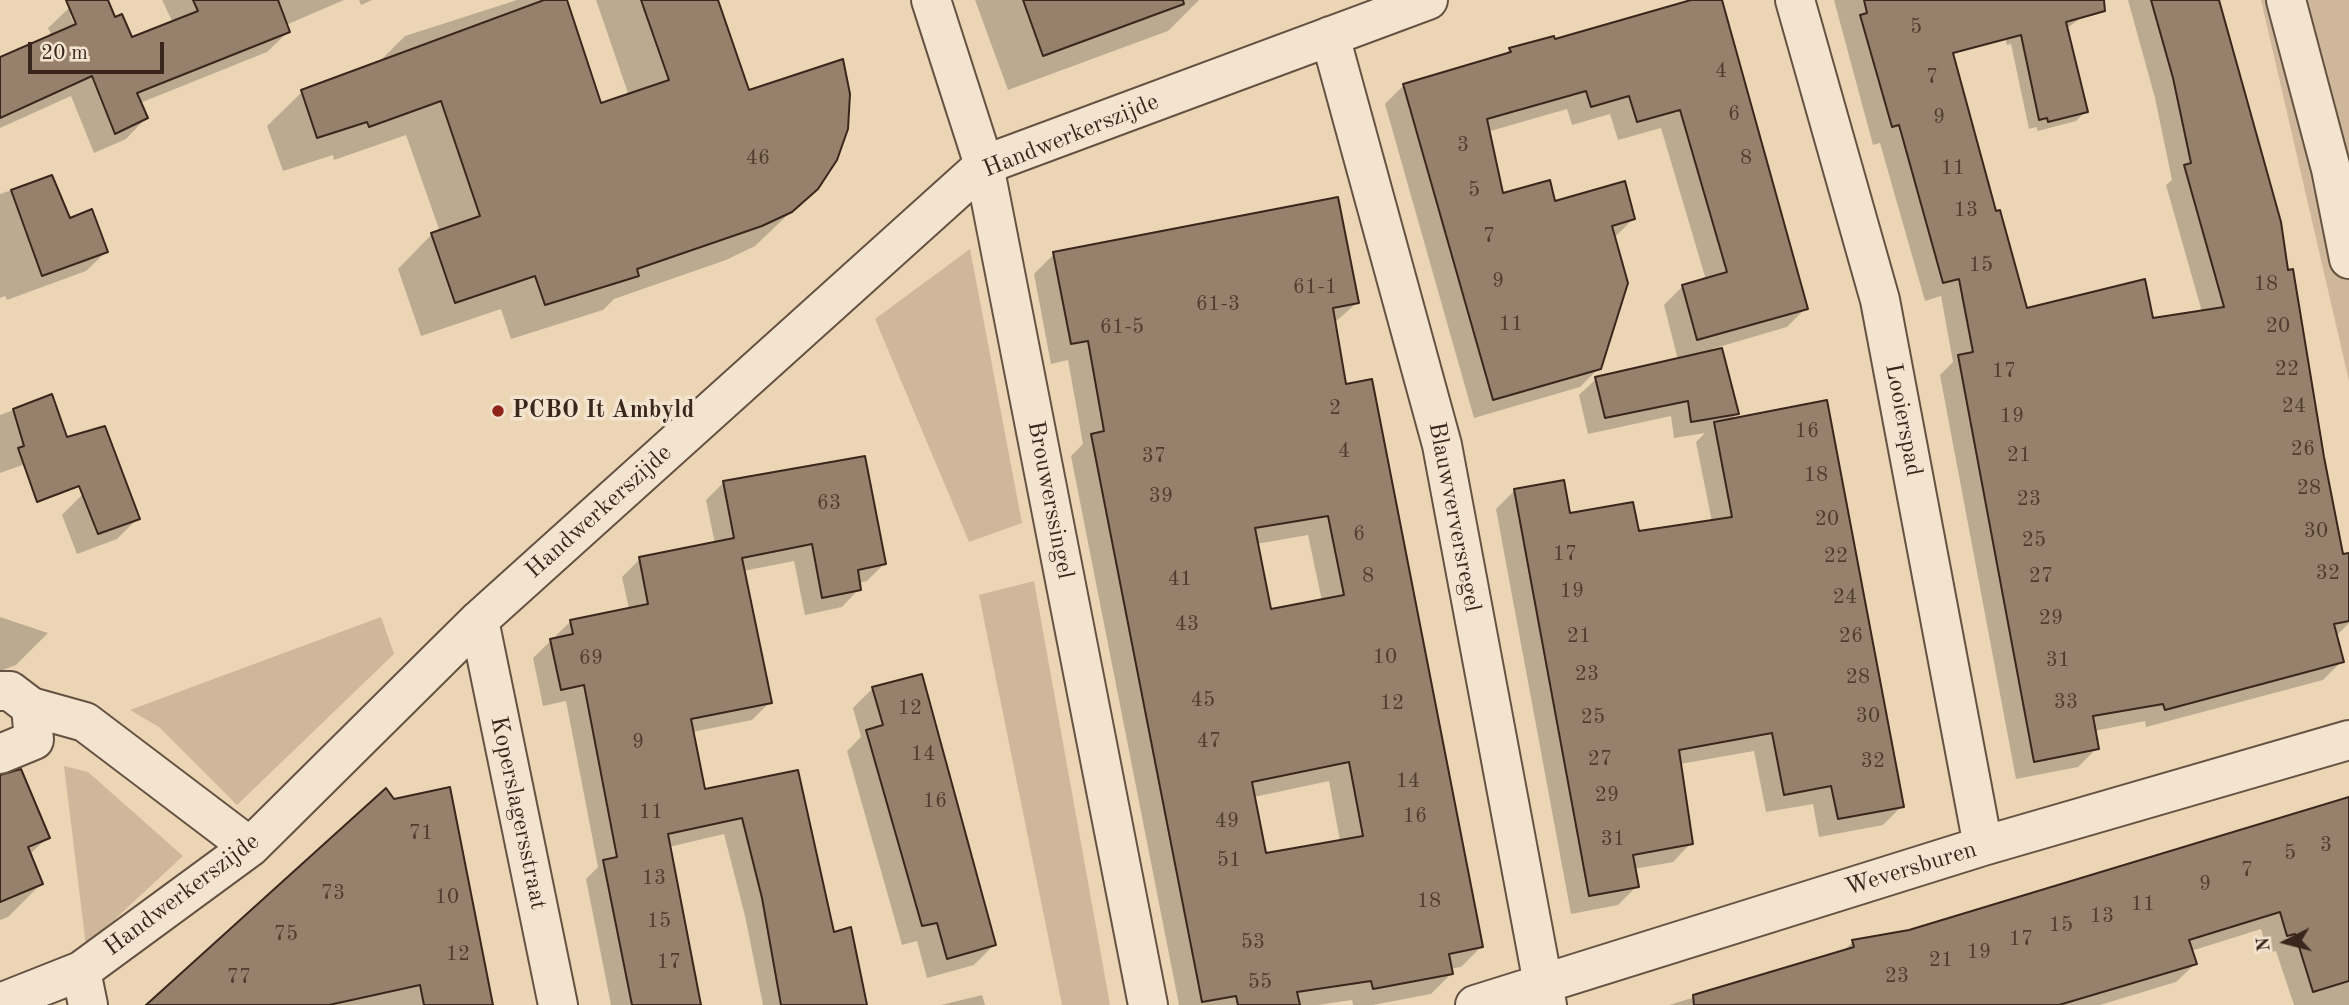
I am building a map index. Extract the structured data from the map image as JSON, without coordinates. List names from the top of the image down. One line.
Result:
{"streets":{"street":["Handwerkerszijde","Looierspad","Brouwerssingel","Blauwverversregel","Koperslagersstraat","Weversburen"]},"crossings":[["Handwerkerszijde","Brouwerssingel"],["Handwerkerszijde","Blauwverversregel"],["Handwerkerszijde","Koperslagersstraat"],["Looierspad","Weversburen"],["Blauwverversregel","Weversburen"]],"places":["PCBO It Ambyld"],"house_numbers":["5","4","7","6","9","3","46","8","11","5","13","7","15","9","18","61-1","61-3","11","20","61-5","22","17","24","2","19","16","26","4","21","37","18","28","39","23","63","20","30","6","25","17","22","32","8","27","41","19","24","29","43","21","26","10","69","31","23","28","45","33","12","12","30","25","47","9","14","27","32","14","29","16","11","16","49","71","31","3","5","51","7","13","9","73","10","18","11","13","15","15","75","17","53","19","12","21","17","23","77","55"],"scale_bar":"20 m","north":"left"}
